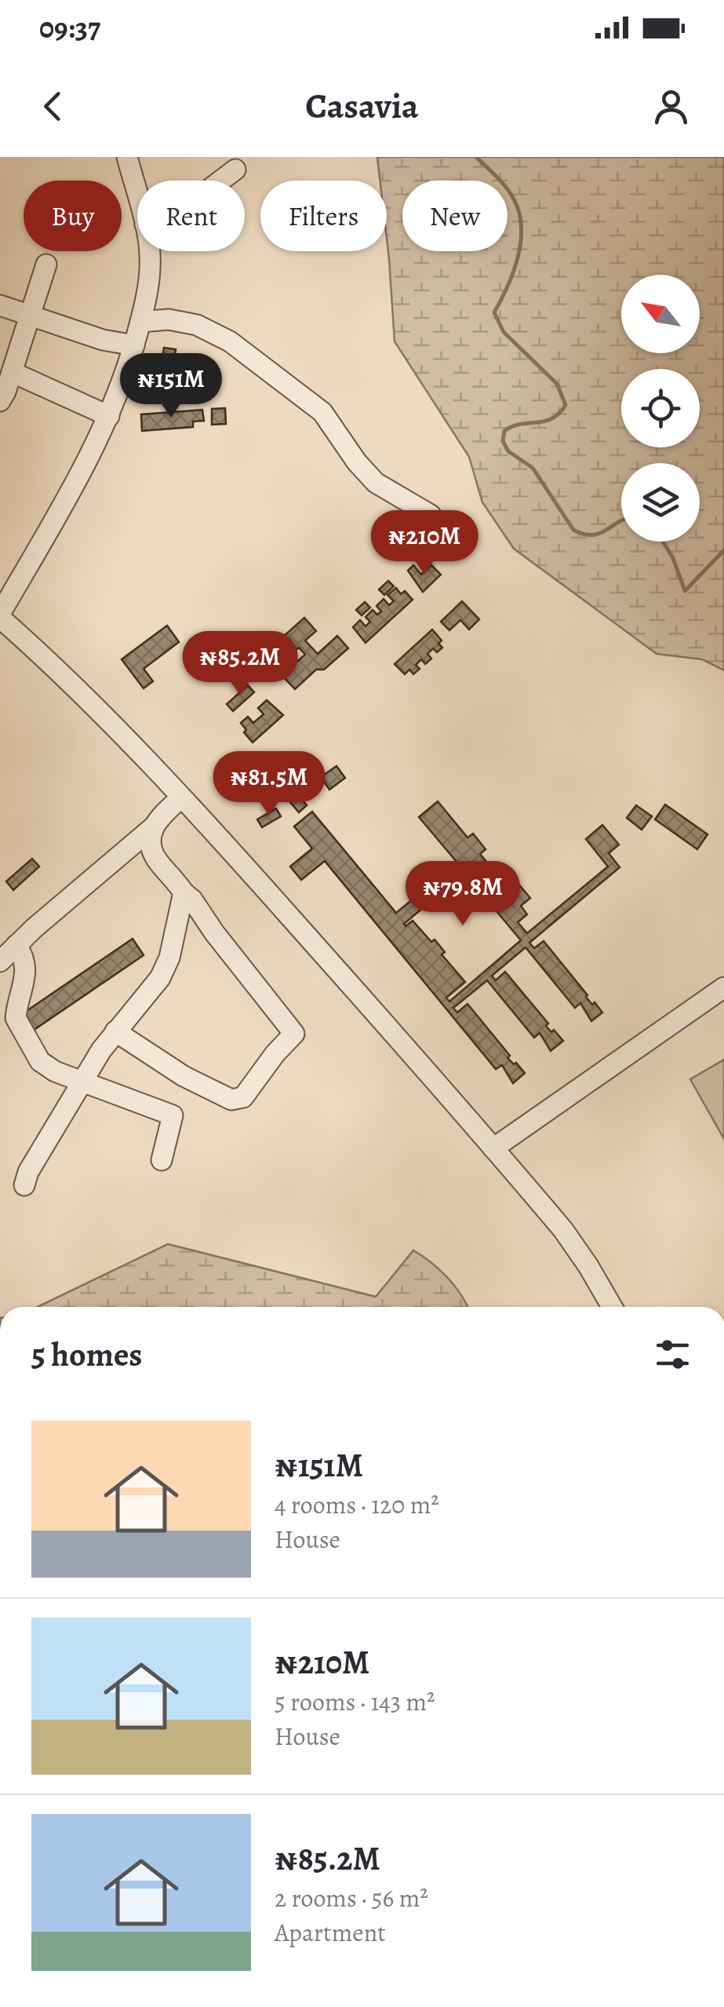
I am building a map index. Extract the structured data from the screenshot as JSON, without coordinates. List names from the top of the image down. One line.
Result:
{"north":"top left","page":{"status":"09:37","header":"Casavia","chip":["Buy","Rent","Filters","New"],"price":["₦151M","₦210M","₦85.2M","₦81.5M","₦79.8M"],"heading":"5 homes","list":[{"name":"₦151M","note":"4 rooms · 120 m² · House"},{"name":"₦210M","note":"5 rooms · 143 m² · House"},{"name":"₦85.2M","note":"2 rooms · 56 m² · Apartment"}]}}
